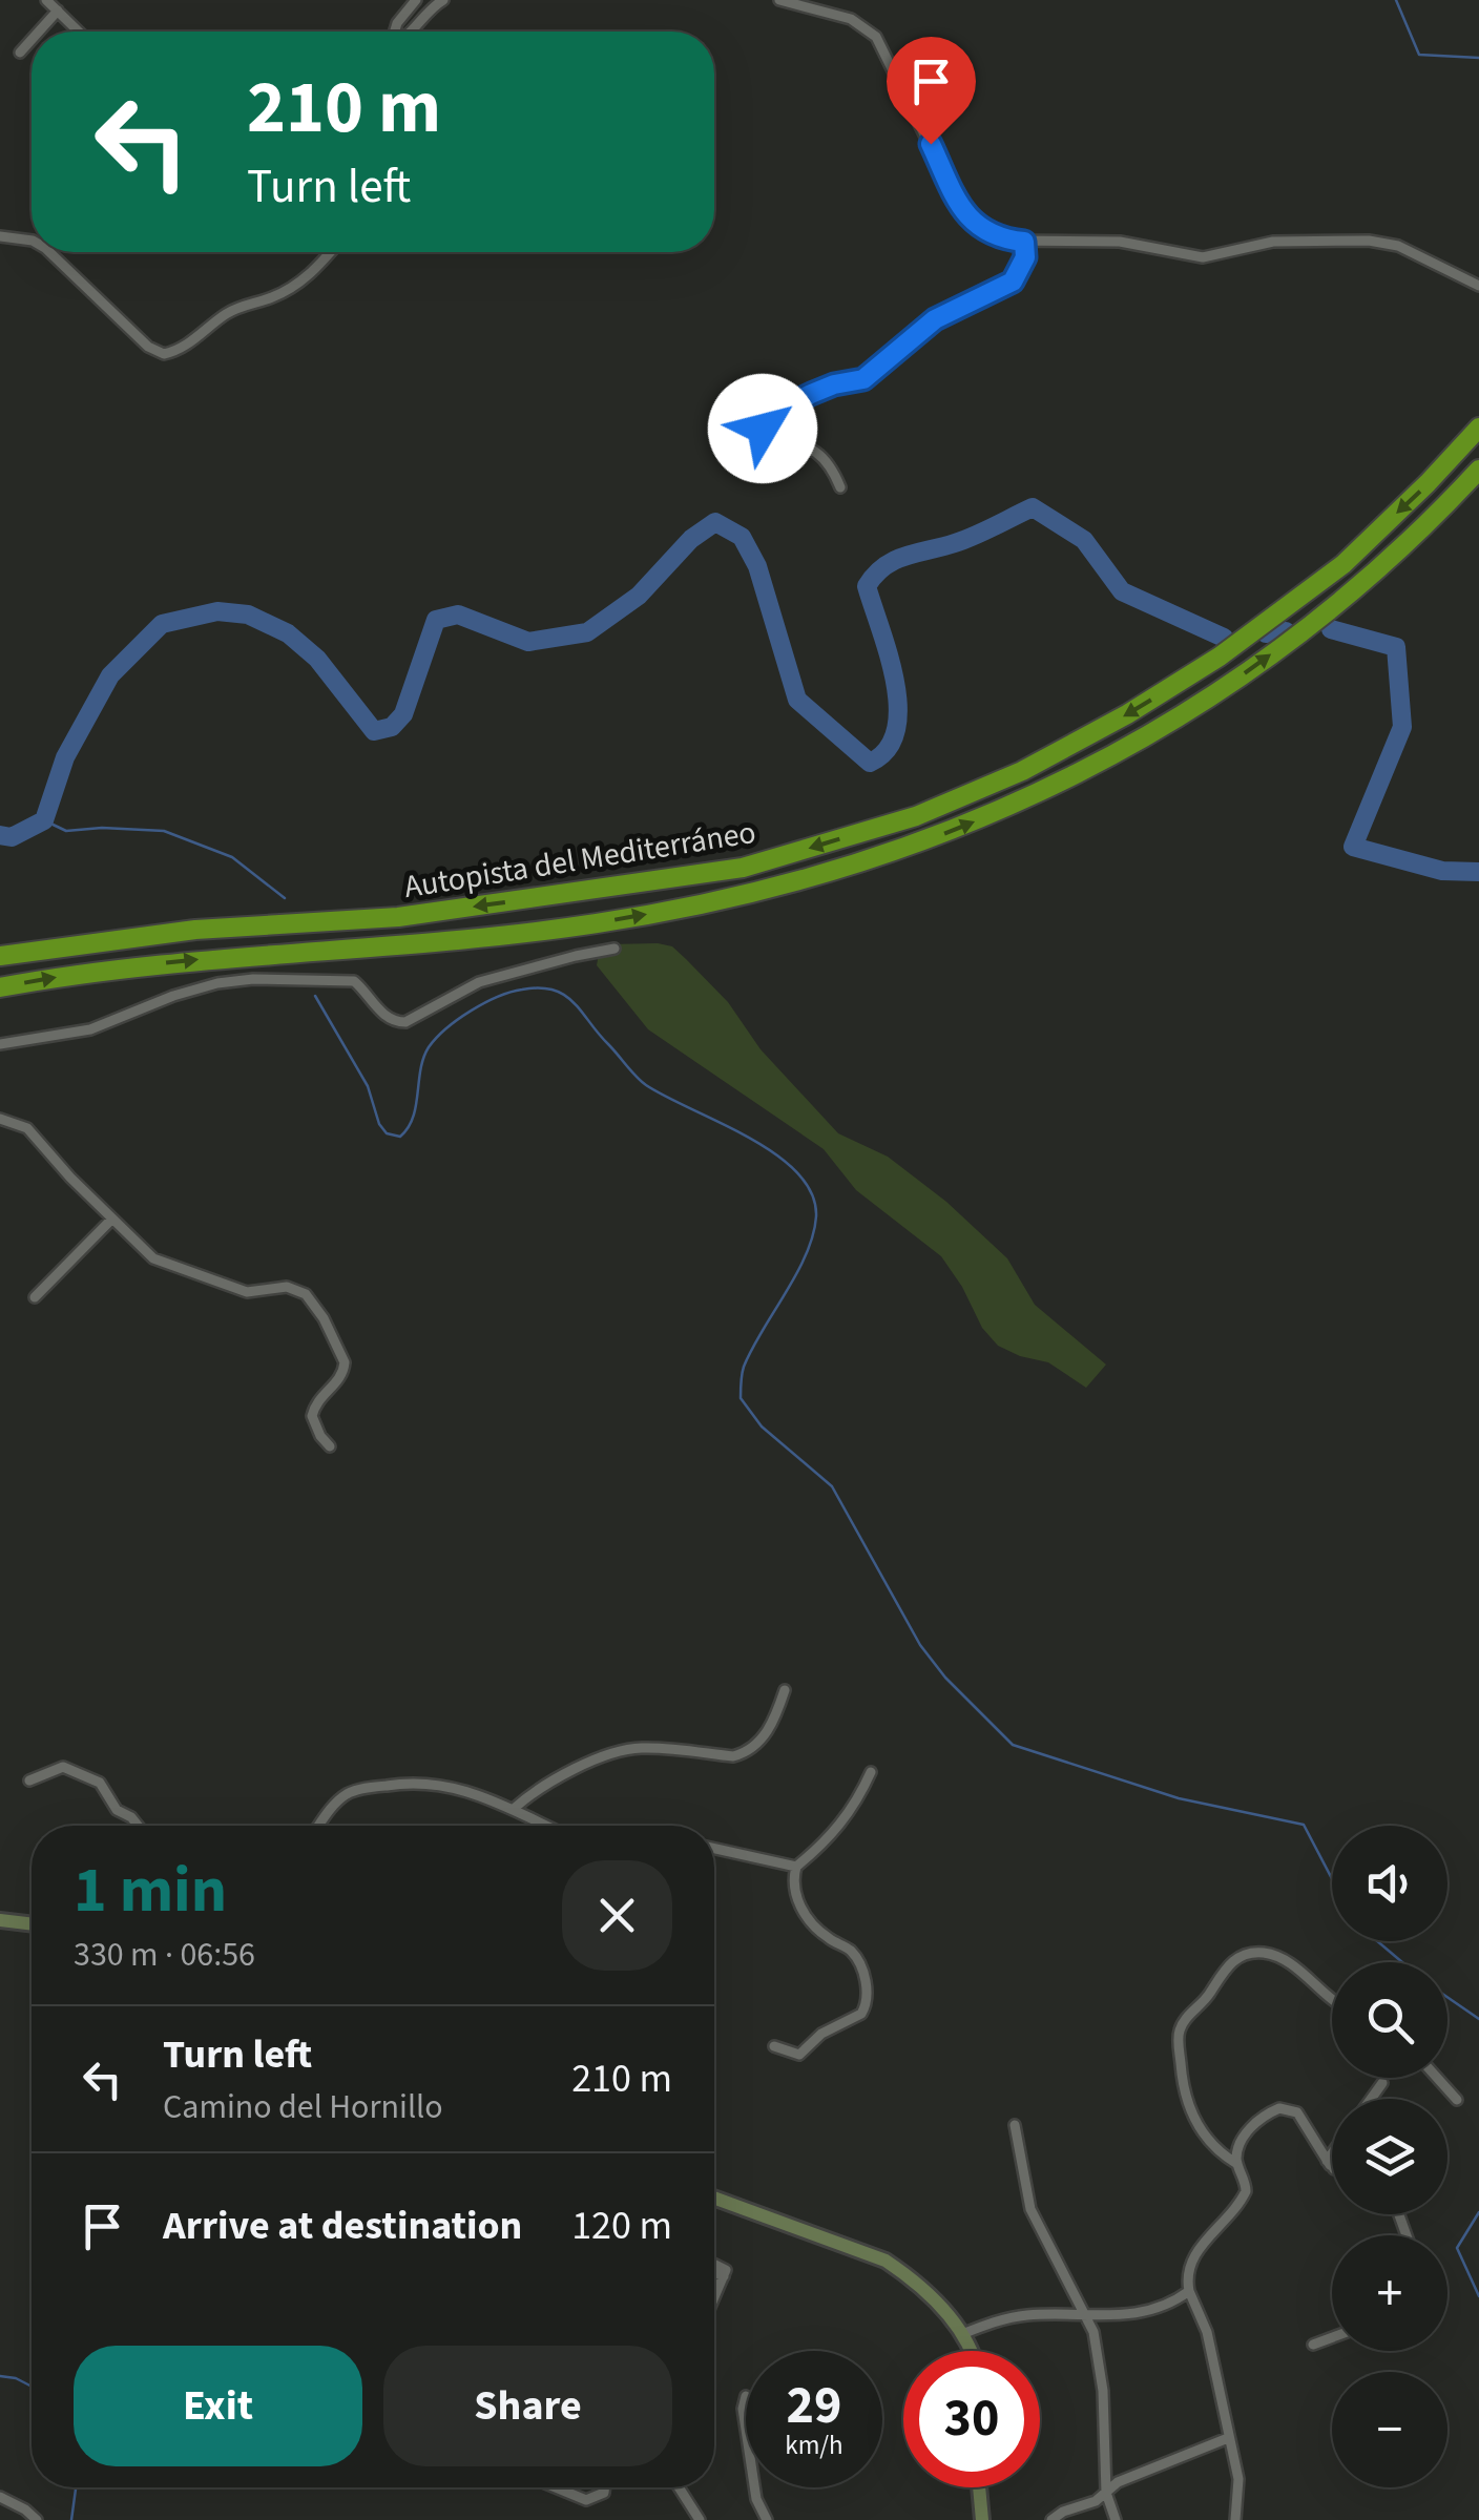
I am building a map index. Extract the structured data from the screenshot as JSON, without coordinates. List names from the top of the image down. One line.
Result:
{"streets":{"highway":["Autopista del Mediterráneo"]},"page":{"turn":["210 m","Turn left"],"map_buttons":["+","−"],"heading":["1 min","330 m · 06:56"],"list":[{"name":"Turn left","note":"Camino del Hornillo","value":"210 m"},{"name":"Arrive at destination","value":"120 m"}],"buttons":["Exit","Share"],"speed":"29 km/h","limit":"30"}}
